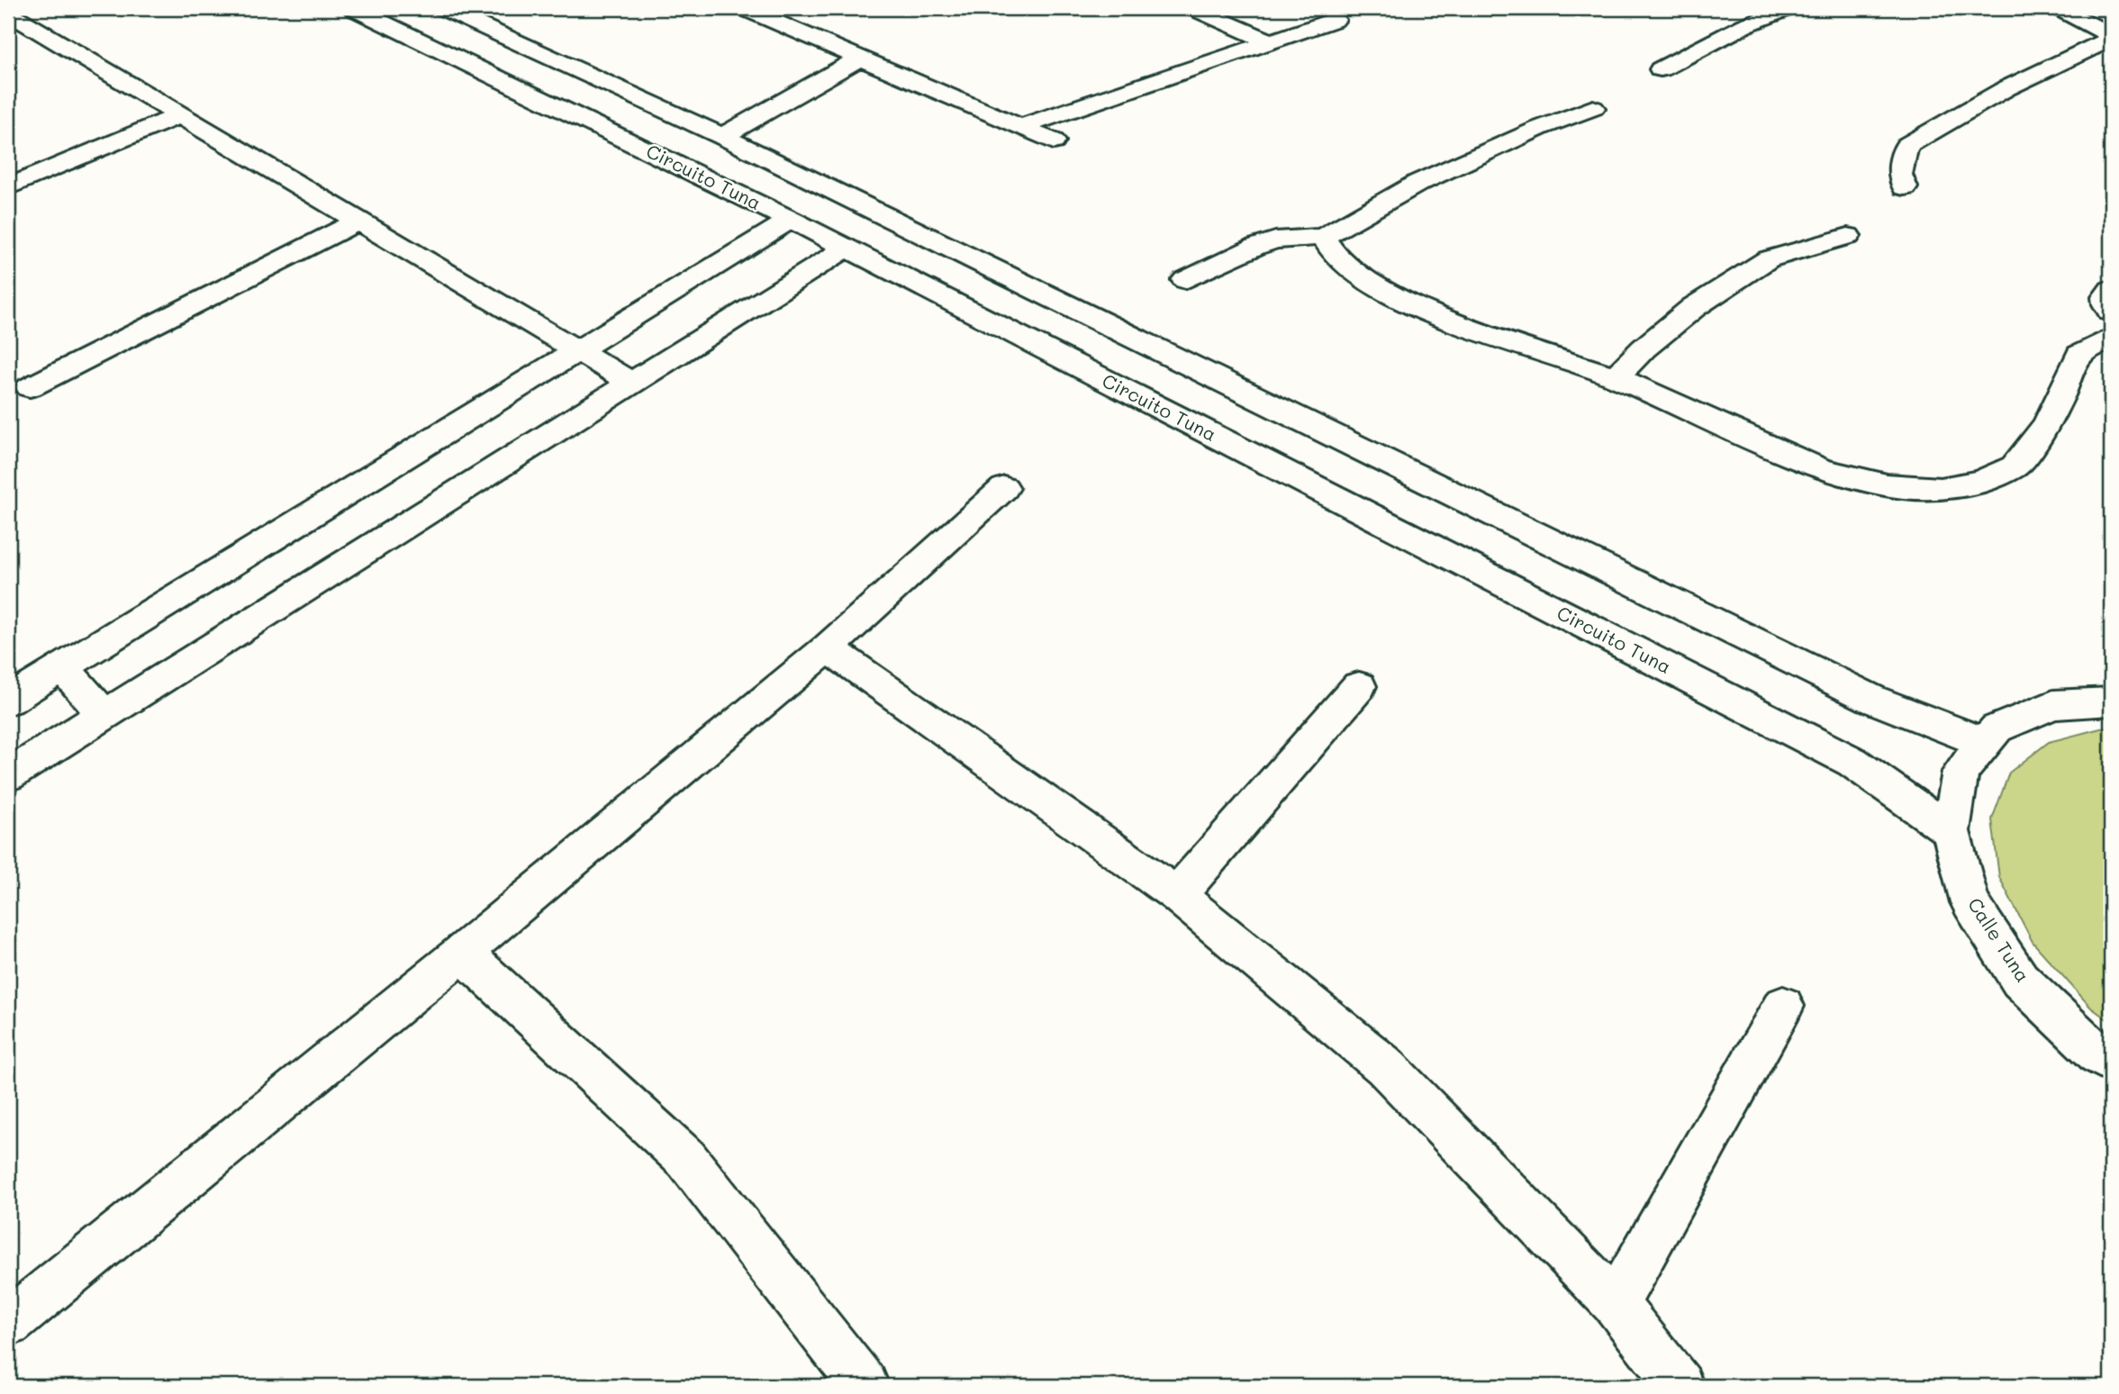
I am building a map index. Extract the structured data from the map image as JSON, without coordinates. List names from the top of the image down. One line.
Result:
{"streets":{"street":["Circuito Tuna","Calle Tuna"]},"crossings":[["Circuito Tuna","Calle Tuna"]]}
